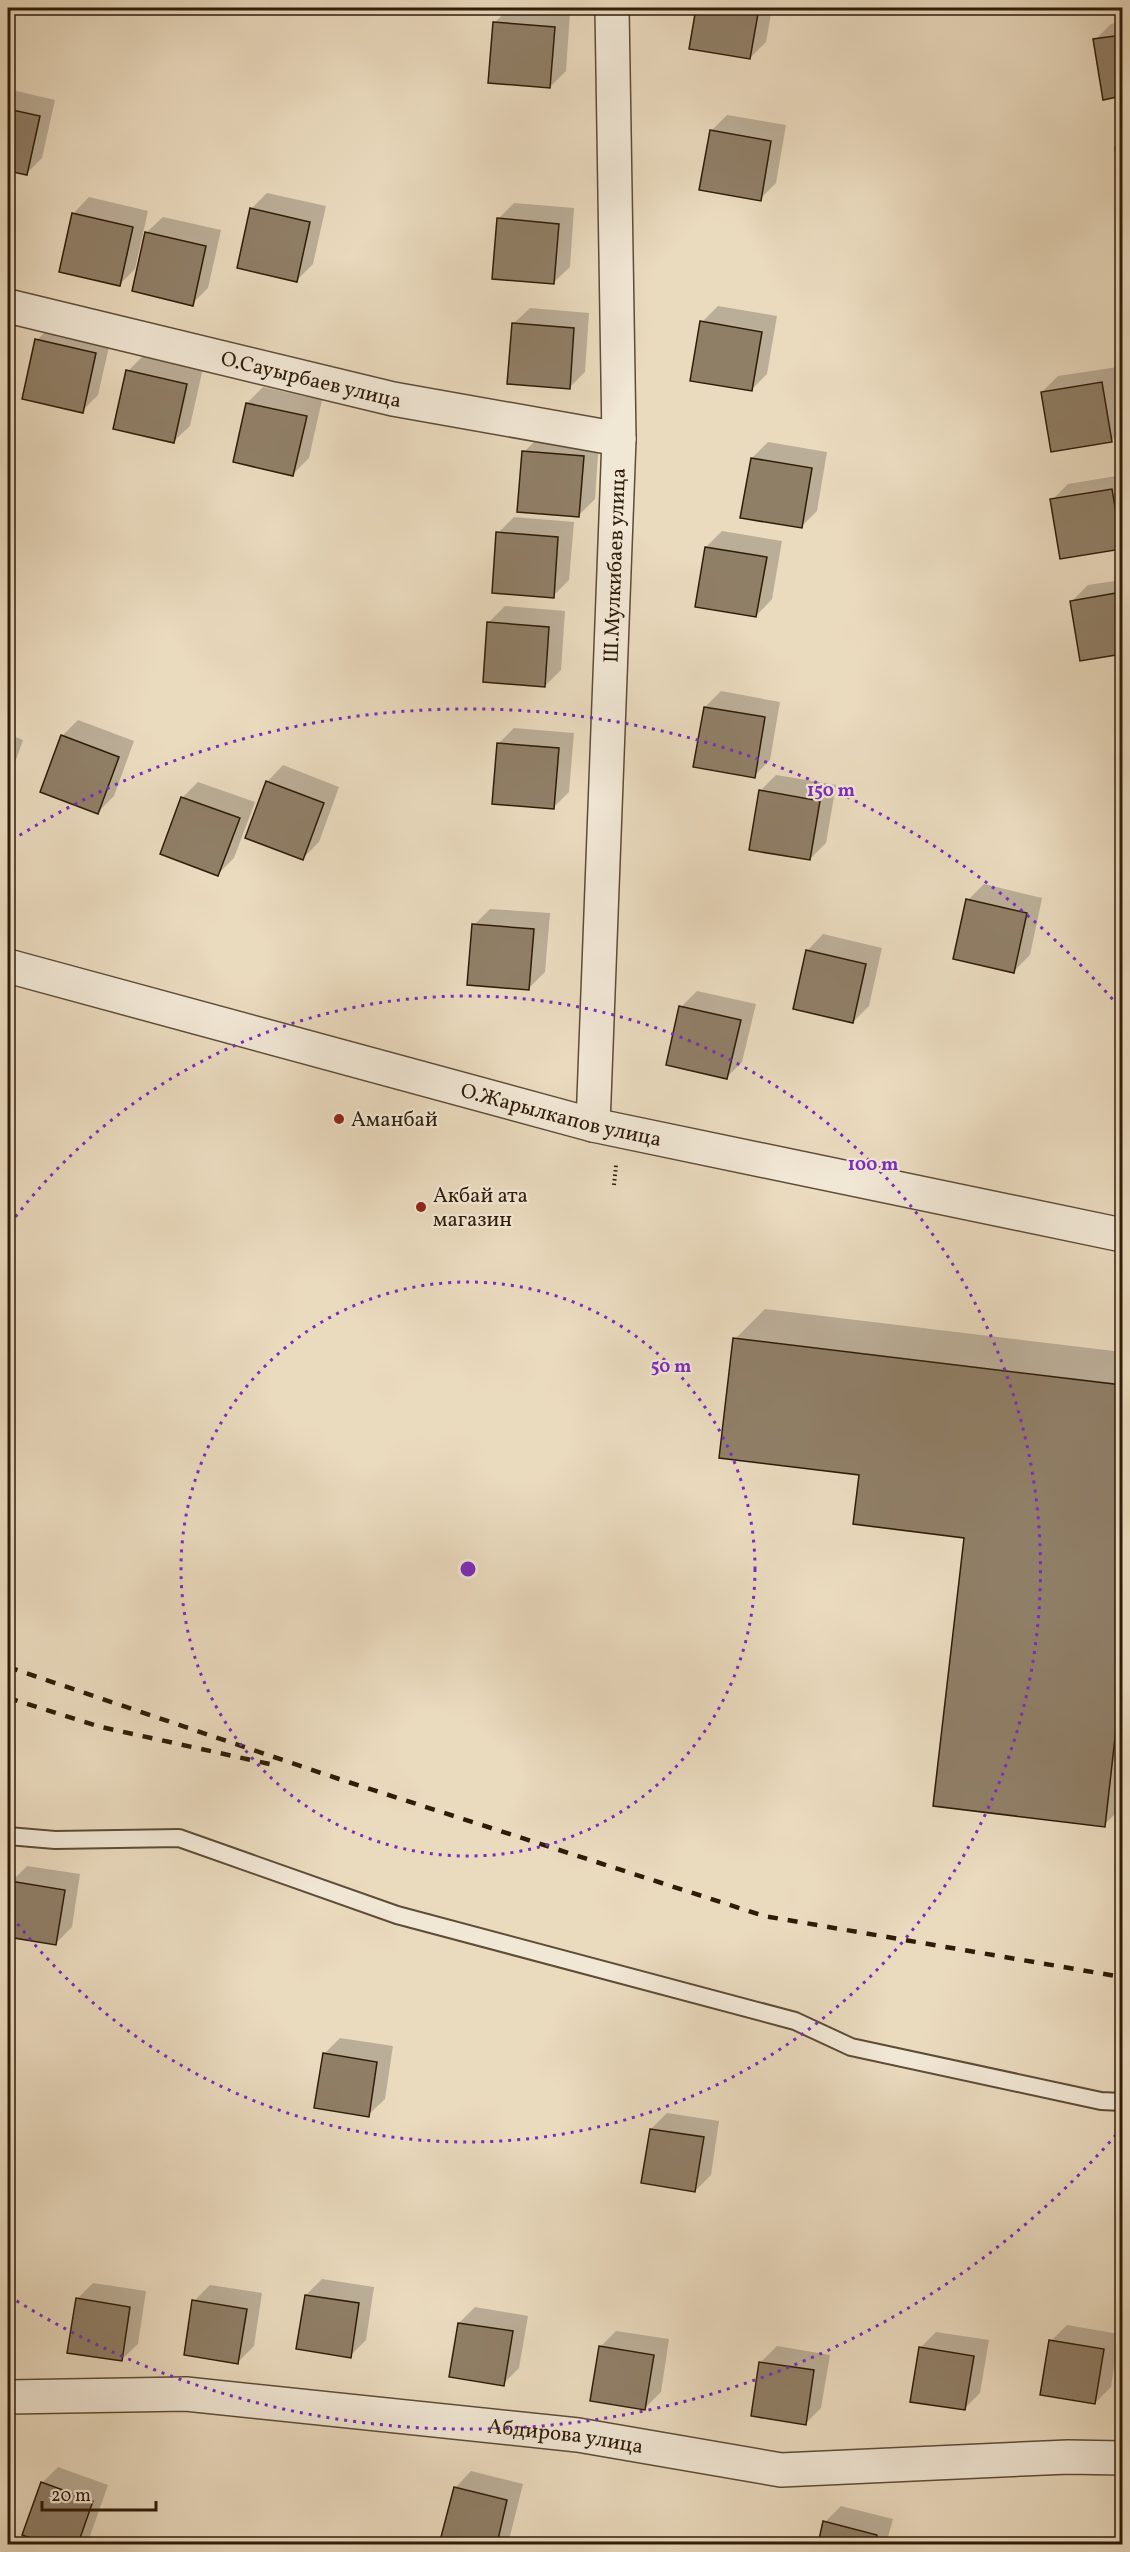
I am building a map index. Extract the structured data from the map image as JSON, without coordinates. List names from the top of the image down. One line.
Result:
{"streets":{"street":["О.Сауырбаев улица","Ш.Мулкибаев улица","О.Жарылкапов улица","Абдирова улица"]},"crossings":[["О.Сауырбаев улица","Ш.Мулкибаев улица"],["Ш.Мулкибаев улица","О.Жарылкапов улица"]],"places":["Аманбай","Акбай ата магазин"],"scale_bar":"20 m","rings":["150 m","100 m","50 m"]}
